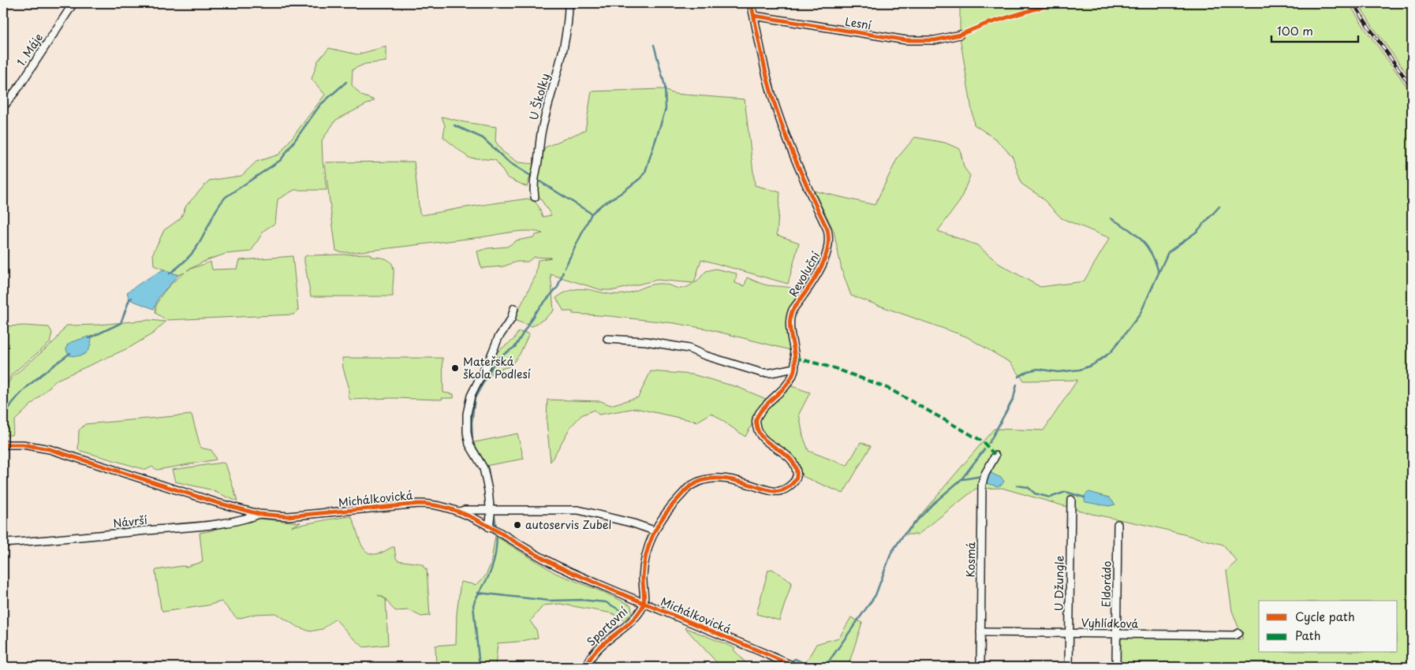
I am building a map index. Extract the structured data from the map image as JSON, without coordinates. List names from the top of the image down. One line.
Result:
{"streets":{"street":["Lesní","1. Máje","U Školky","Revoluční","Michálkovická","Návrší","Kosmá","U Džungle","Eldorádo","Vyhlídková","Sportovní"]},"crossings":[["Lesní","Revoluční"],["Revoluční","Michálkovická"],["Revoluční","Sportovní"],["Michálkovická","Návrší"],["Michálkovická","Sportovní"],["Kosmá","Vyhlídková"],["U Džungle","Vyhlídková"],["Eldorádo","Vyhlídková"]],"places":["Mateřská škola Podlesí","autoservis Zubel"],"legend":["Cycle path","Path"],"scale_bar":"100 m"}
